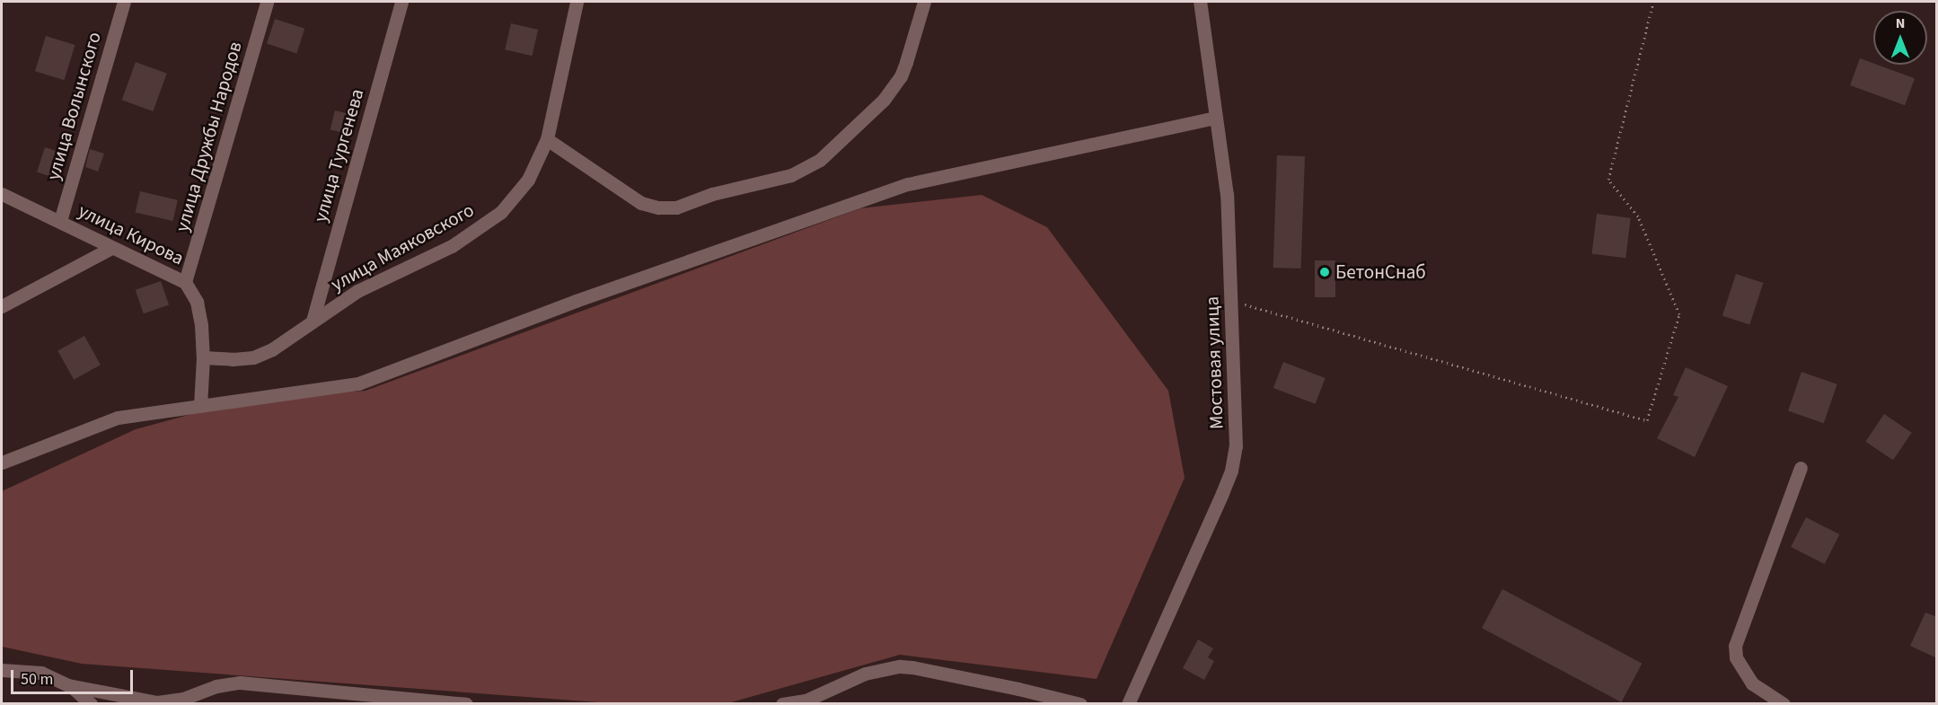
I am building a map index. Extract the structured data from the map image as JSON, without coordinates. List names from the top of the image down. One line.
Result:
{"streets":{"street":["улица Волынского","улица Дружбы Народов","улица Тургенева","улица Кирова","улица Маяковского","Мостовая улица"]},"crossings":[["улица Волынского","улица Кирова"],["улица Дружбы Народов","улица Кирова"],["улица Тургенева","улица Маяковского"]],"places":["БетонСнаб"],"scale_bar":"50 m","north":"top"}
